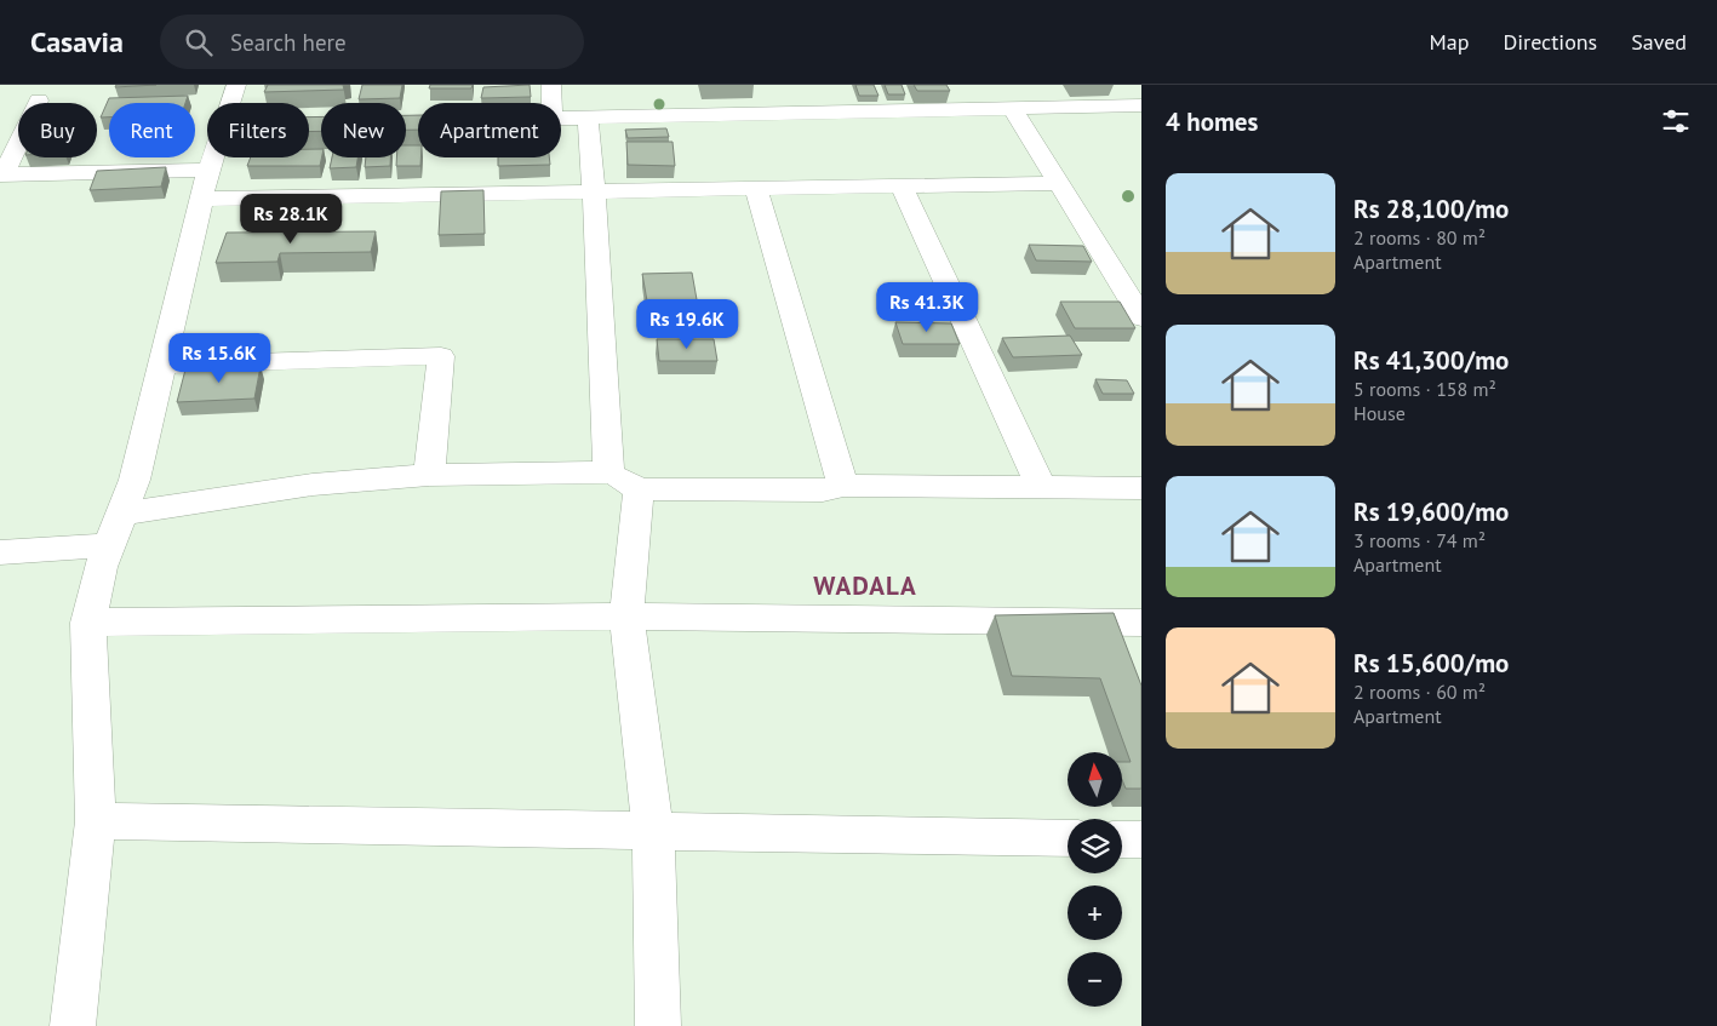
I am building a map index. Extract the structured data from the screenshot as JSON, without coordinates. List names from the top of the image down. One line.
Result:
{"districts":["WADALA"],"north":"top","page":{"header":"Casavia","search":"Search here","nav":["Map","Directions","Saved"],"heading":"4 homes","chip":["Buy","Rent","Filters","New","Apartment"],"list":[{"name":"Rs 28,100/mo","note":"2 rooms · 80 m² · Apartment"},{"name":"Rs 41,300/mo","note":"5 rooms · 158 m² · House"},{"name":"Rs 19,600/mo","note":"3 rooms · 74 m² · Apartment"},{"name":"Rs 15,600/mo","note":"2 rooms · 60 m² · Apartment"}],"price":["Rs 28.1K","Rs 41.3K","Rs 19.6K","Rs 15.6K"],"map_buttons":["+","−"]}}
